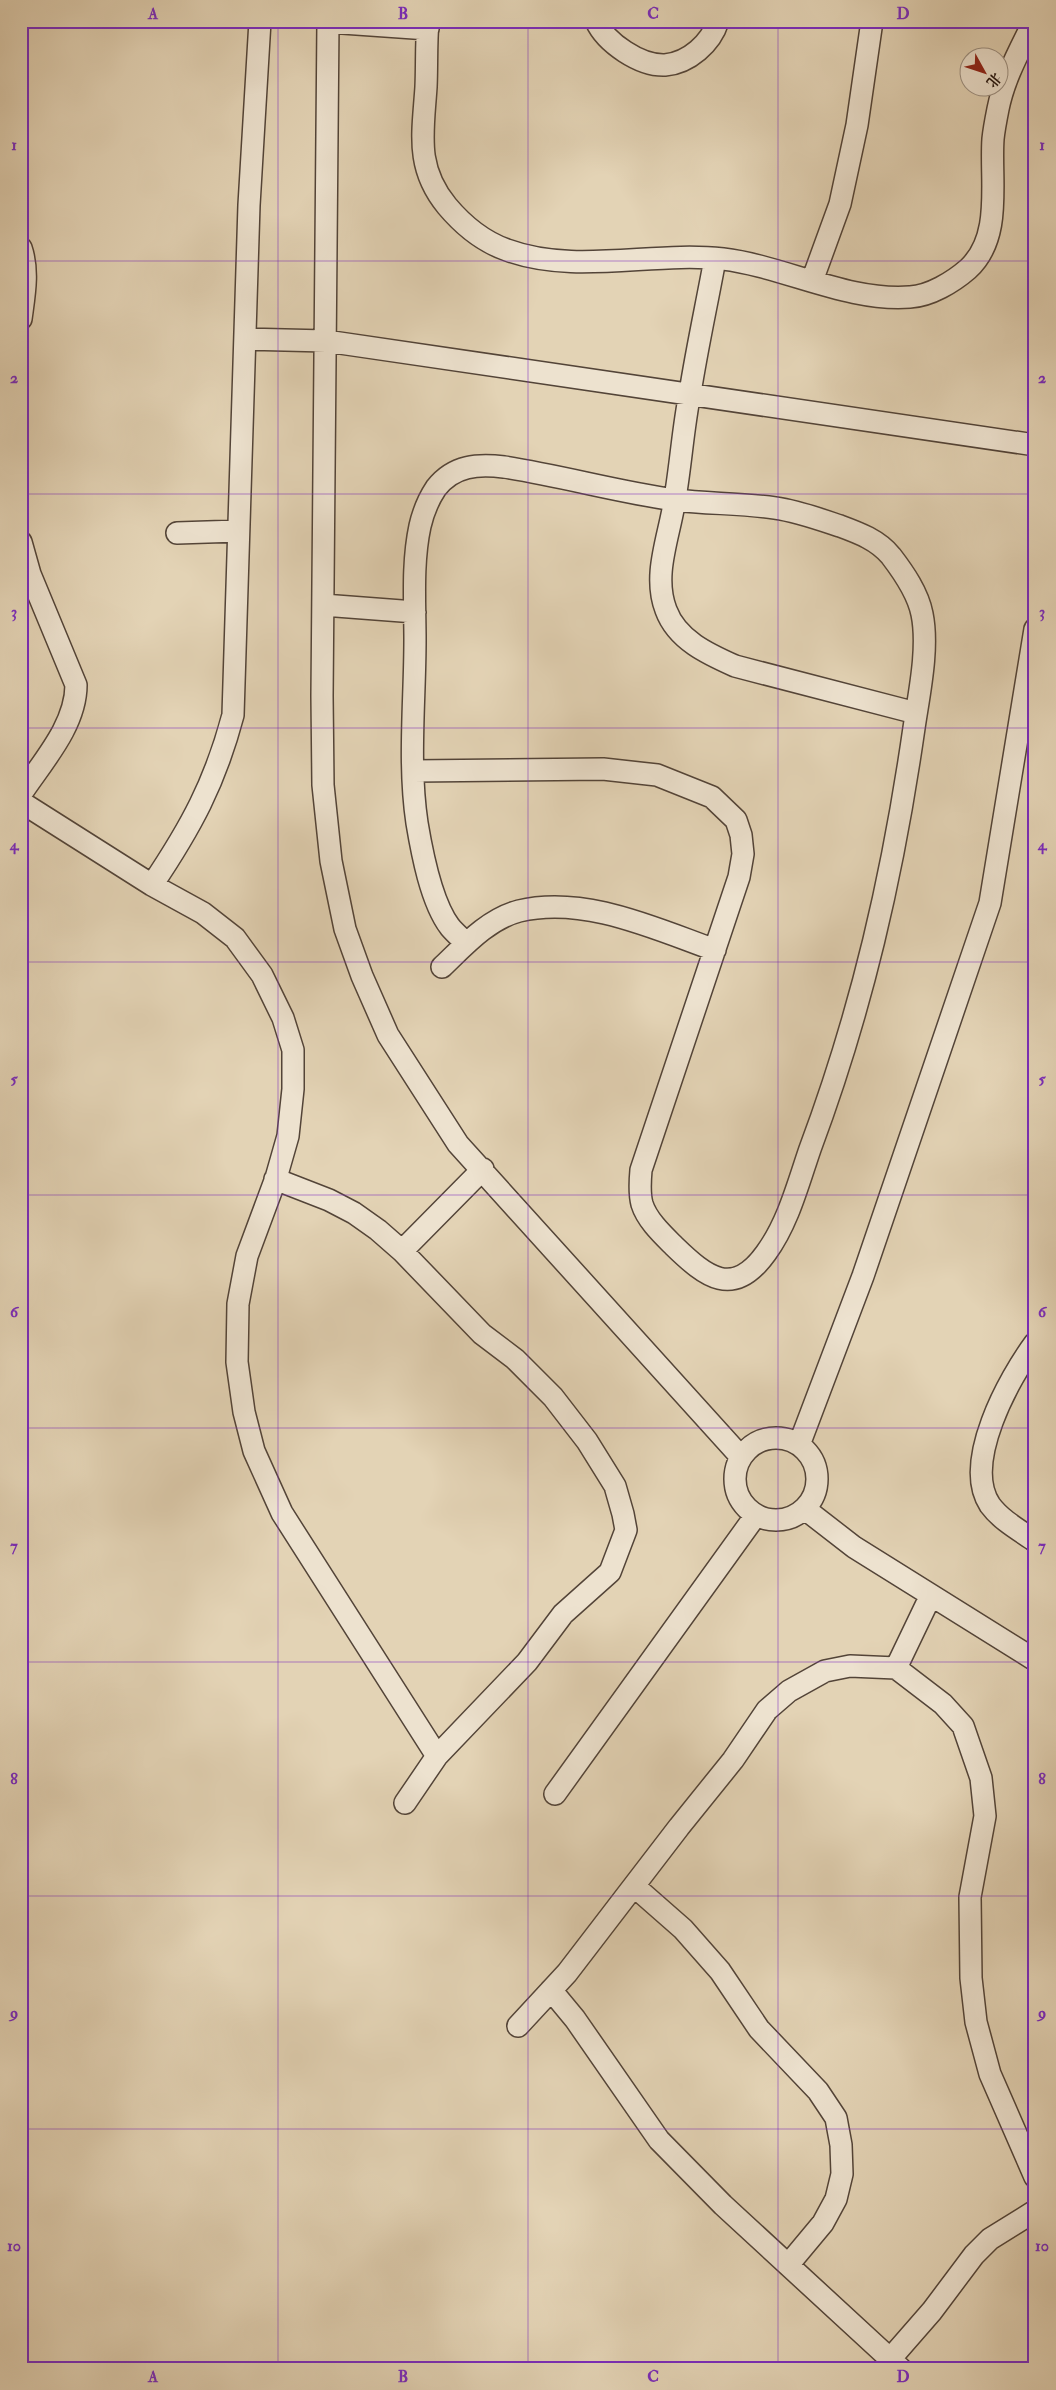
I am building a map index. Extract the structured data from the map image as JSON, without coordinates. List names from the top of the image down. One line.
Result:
{"north":"bottom right","grid":{"columns":["A","B","C","D"],"rows":["1","2","3","4","5","6","7","8","9","10"]}}
